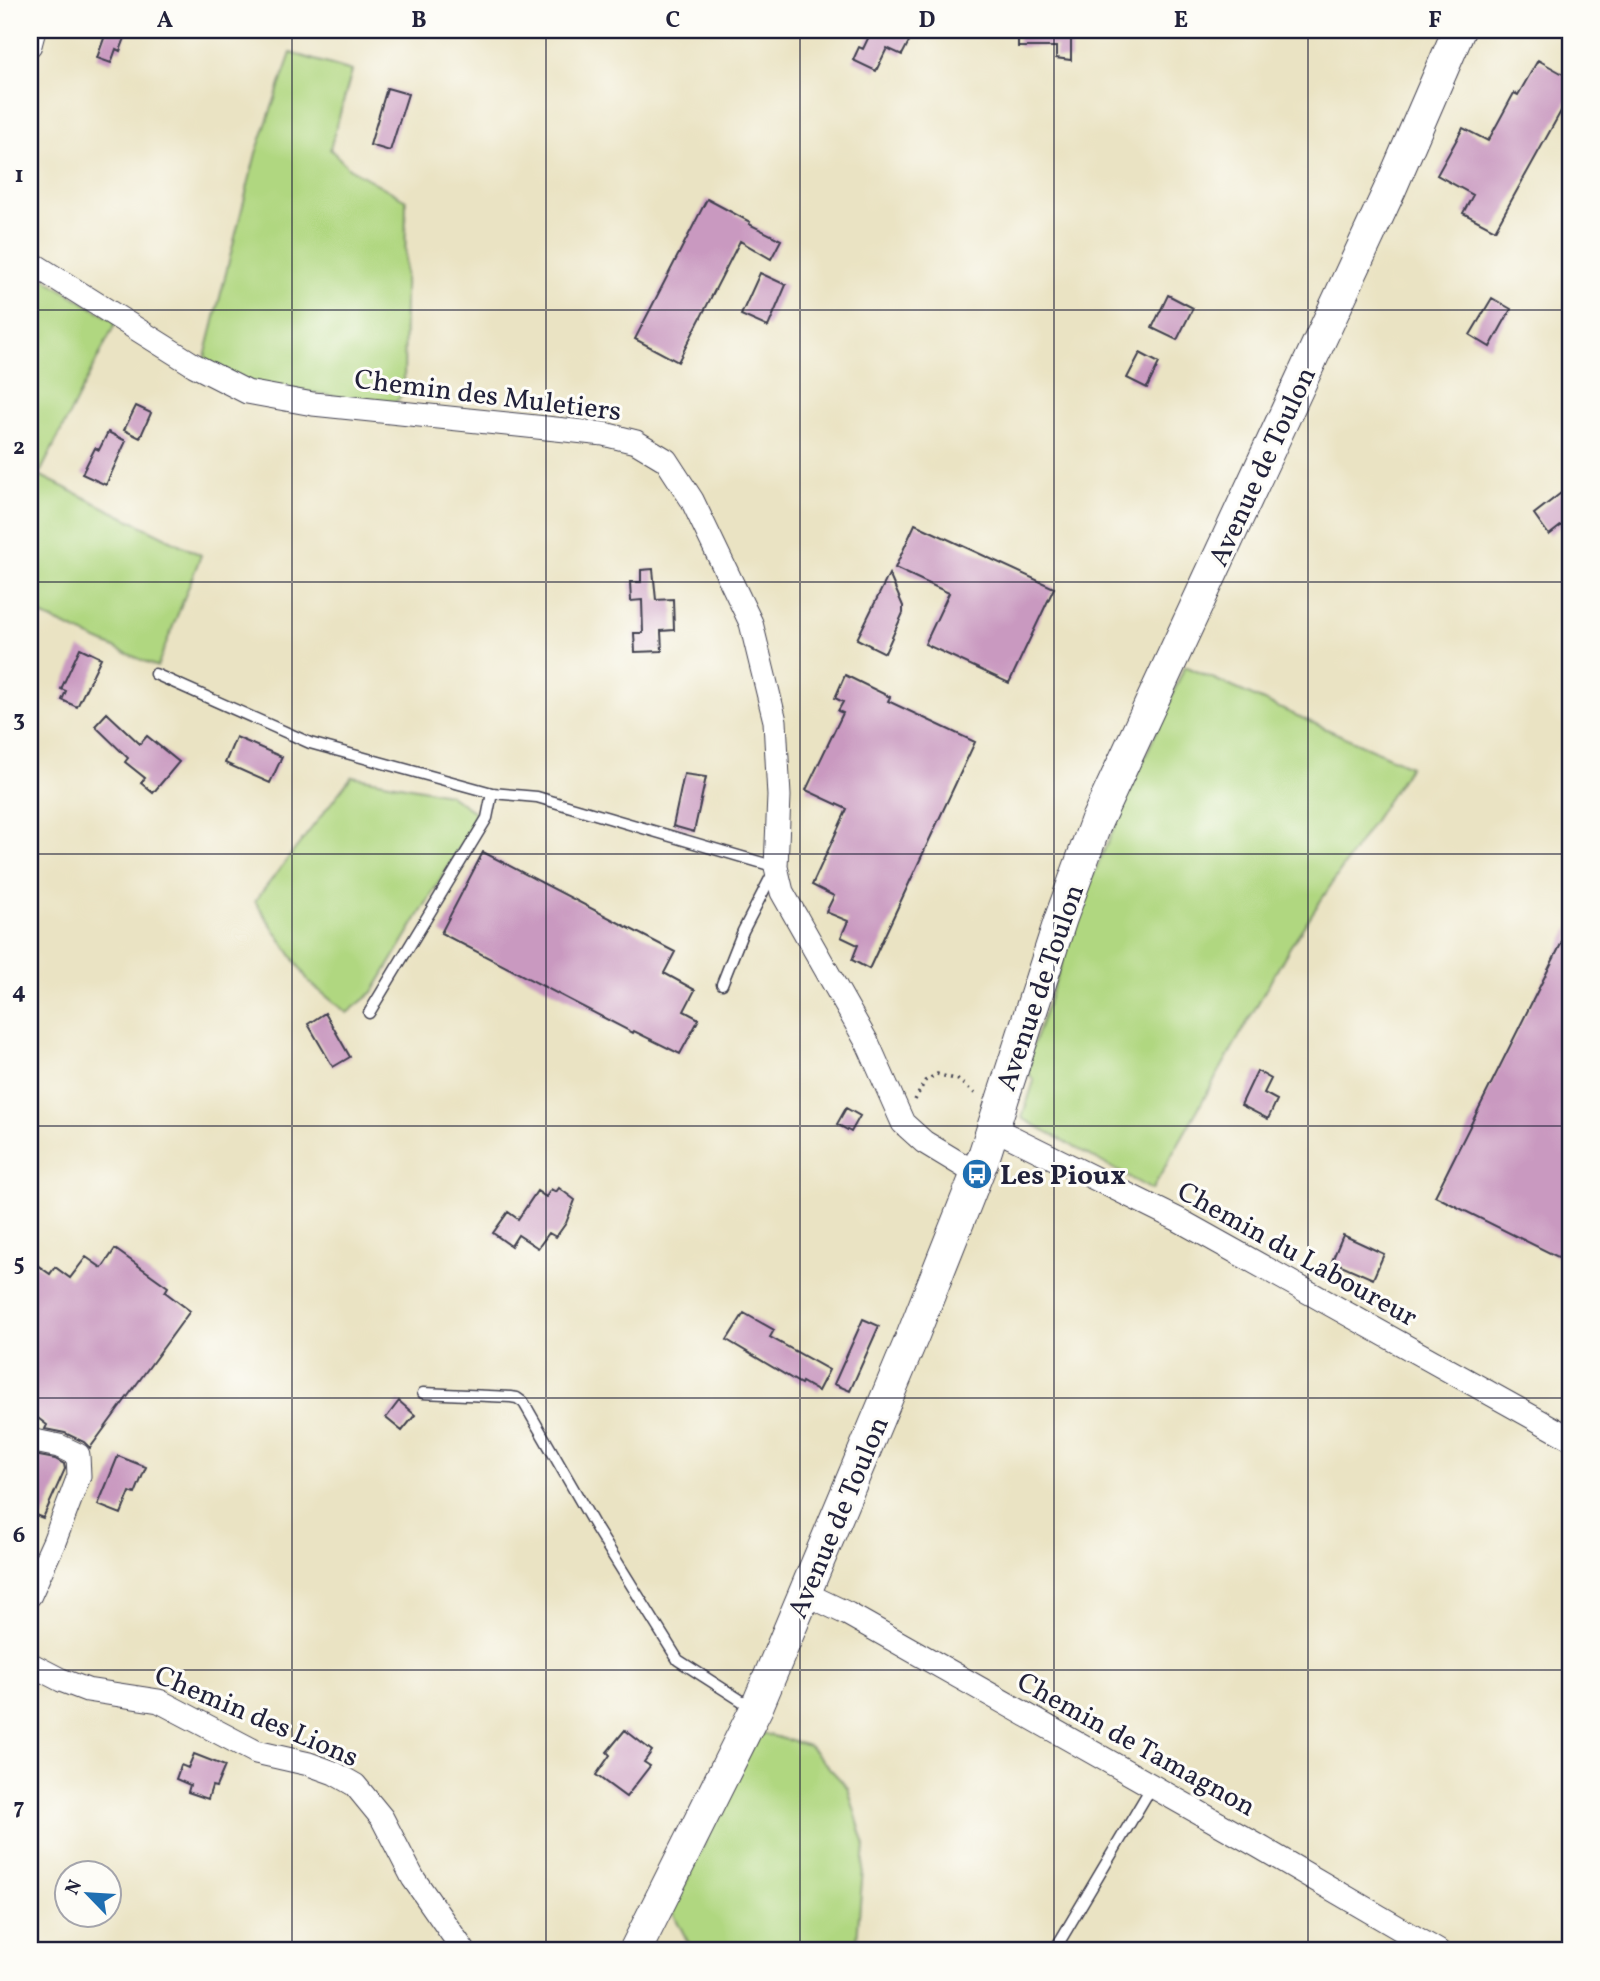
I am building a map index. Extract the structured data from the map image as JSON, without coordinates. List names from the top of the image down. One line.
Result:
{"streets":{"main road":["Avenue de Toulon"],"street":["Chemin des Muletiers","Chemin du Laboureur","Chemin des Lions","Chemin de Tamagnon"]},"crossings":[["Chemin des Muletiers","Avenue de Toulon"],["Avenue de Toulon","Chemin du Laboureur"],["Avenue de Toulon","Chemin de Tamagnon"]],"places":{"bus stop":["Les Pioux"]},"north":"top left","grid":{"columns":["A","B","C","D","E","F"],"rows":["1","2","3","4","5","6","7"]}}
